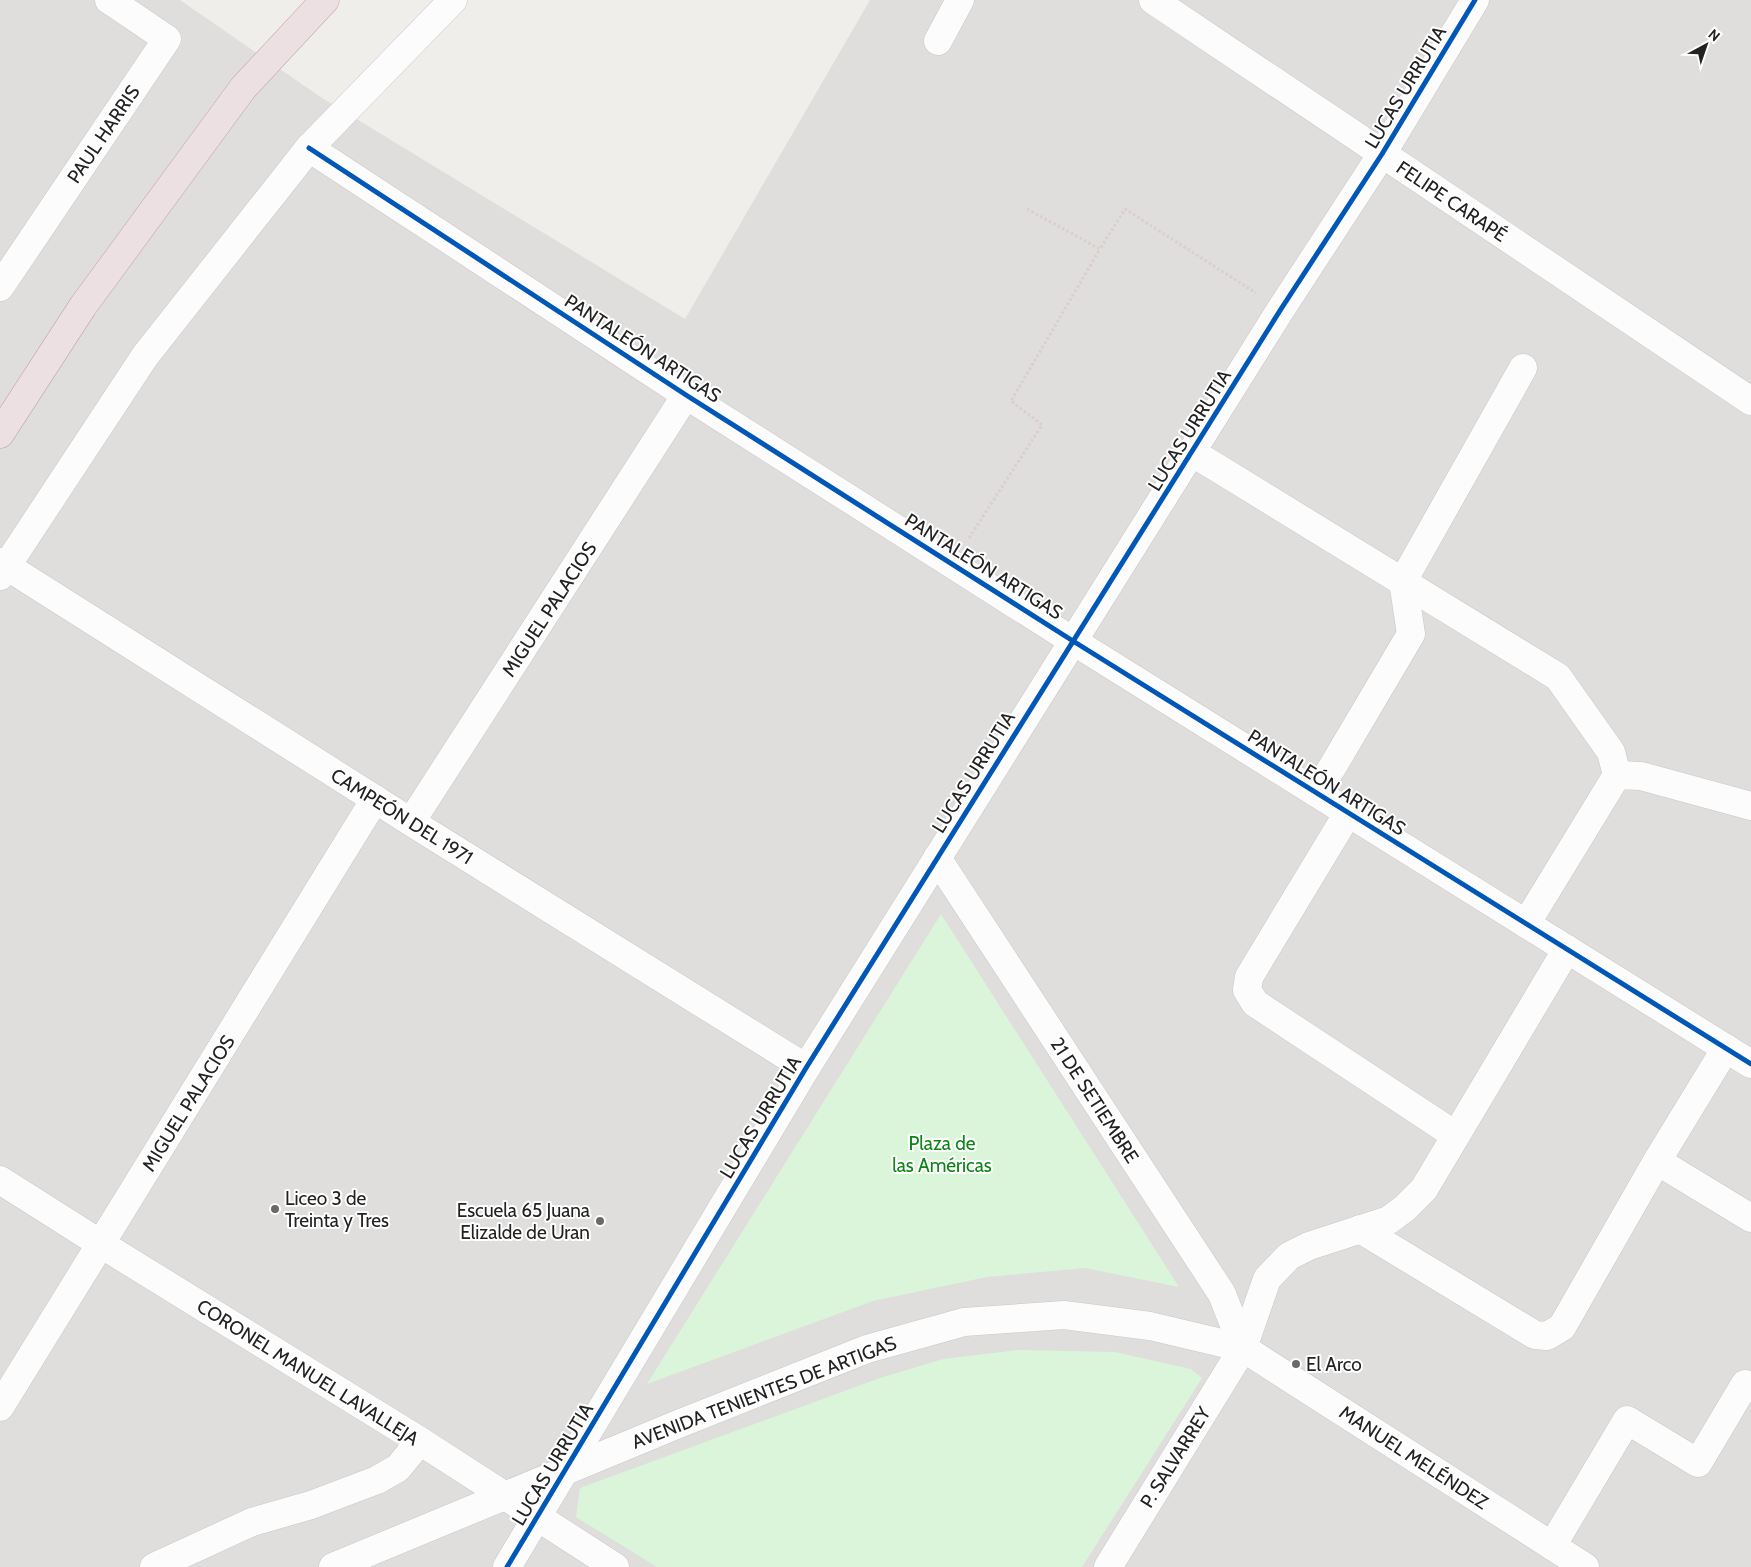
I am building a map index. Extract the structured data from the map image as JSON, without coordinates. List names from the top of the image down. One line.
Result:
{"streets":{"street":["LUCAS URRUTIA","PAUL HARRIS","FELIPE CARAPÉ","PANTALEÓN ARTIGAS","MIGUEL PALACIOS","CAMPEÓN DEL 1971","21 DE SETIEMBRE","CORONEL MANUEL LAVALLEJA","AVENIDA TENIENTES DE ARTIGAS","P. SALVARREY","MANUEL MELÉNDEZ"]},"crossings":[["LUCAS URRUTIA","FELIPE CARAPÉ"],["LUCAS URRUTIA","PANTALEÓN ARTIGAS"],["LUCAS URRUTIA","CAMPEÓN DEL 1971"],["LUCAS URRUTIA","21 DE SETIEMBRE"],["LUCAS URRUTIA","CORONEL MANUEL LAVALLEJA"],["LUCAS URRUTIA","AVENIDA TENIENTES DE ARTIGAS"],["PANTALEÓN ARTIGAS","MIGUEL PALACIOS"],["PANTALEÓN ARTIGAS","P. SALVARREY"],["MIGUEL PALACIOS","CAMPEÓN DEL 1971"],["MIGUEL PALACIOS","CORONEL MANUEL LAVALLEJA"],["21 DE SETIEMBRE","AVENIDA TENIENTES DE ARTIGAS"],["21 DE SETIEMBRE","P. SALVARREY"],["21 DE SETIEMBRE","MANUEL MELÉNDEZ"],["CORONEL MANUEL LAVALLEJA","AVENIDA TENIENTES DE ARTIGAS"],["AVENIDA TENIENTES DE ARTIGAS","P. SALVARREY"],["AVENIDA TENIENTES DE ARTIGAS","MANUEL MELÉNDEZ"],["P. SALVARREY","MANUEL MELÉNDEZ"]],"parks":["Plaza de las Américas"],"places":["Liceo 3 de Treinta y Tres","Escuela 65 Juana Elizalde de Uran","El Arco"],"north":"top right"}
